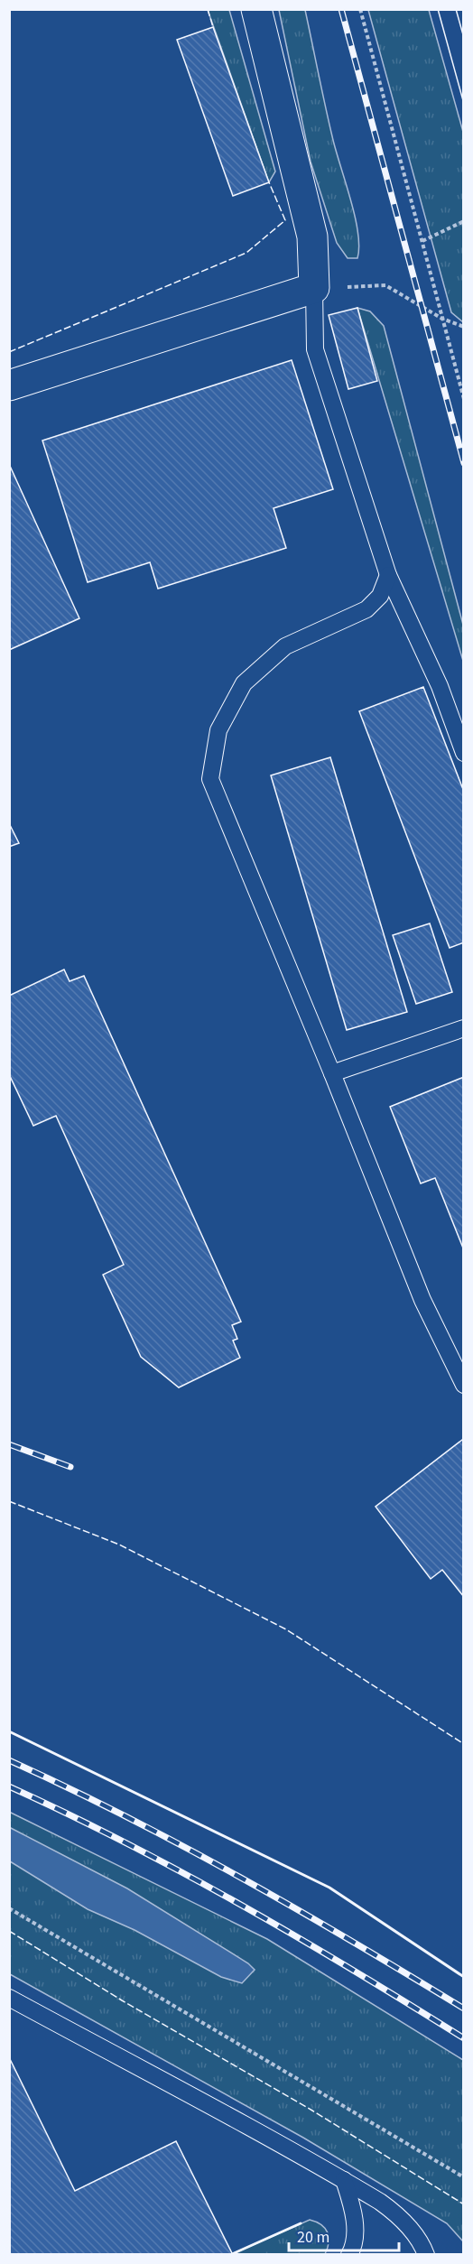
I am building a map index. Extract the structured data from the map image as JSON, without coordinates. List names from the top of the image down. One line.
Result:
{"scale_bar":"20 m"}
